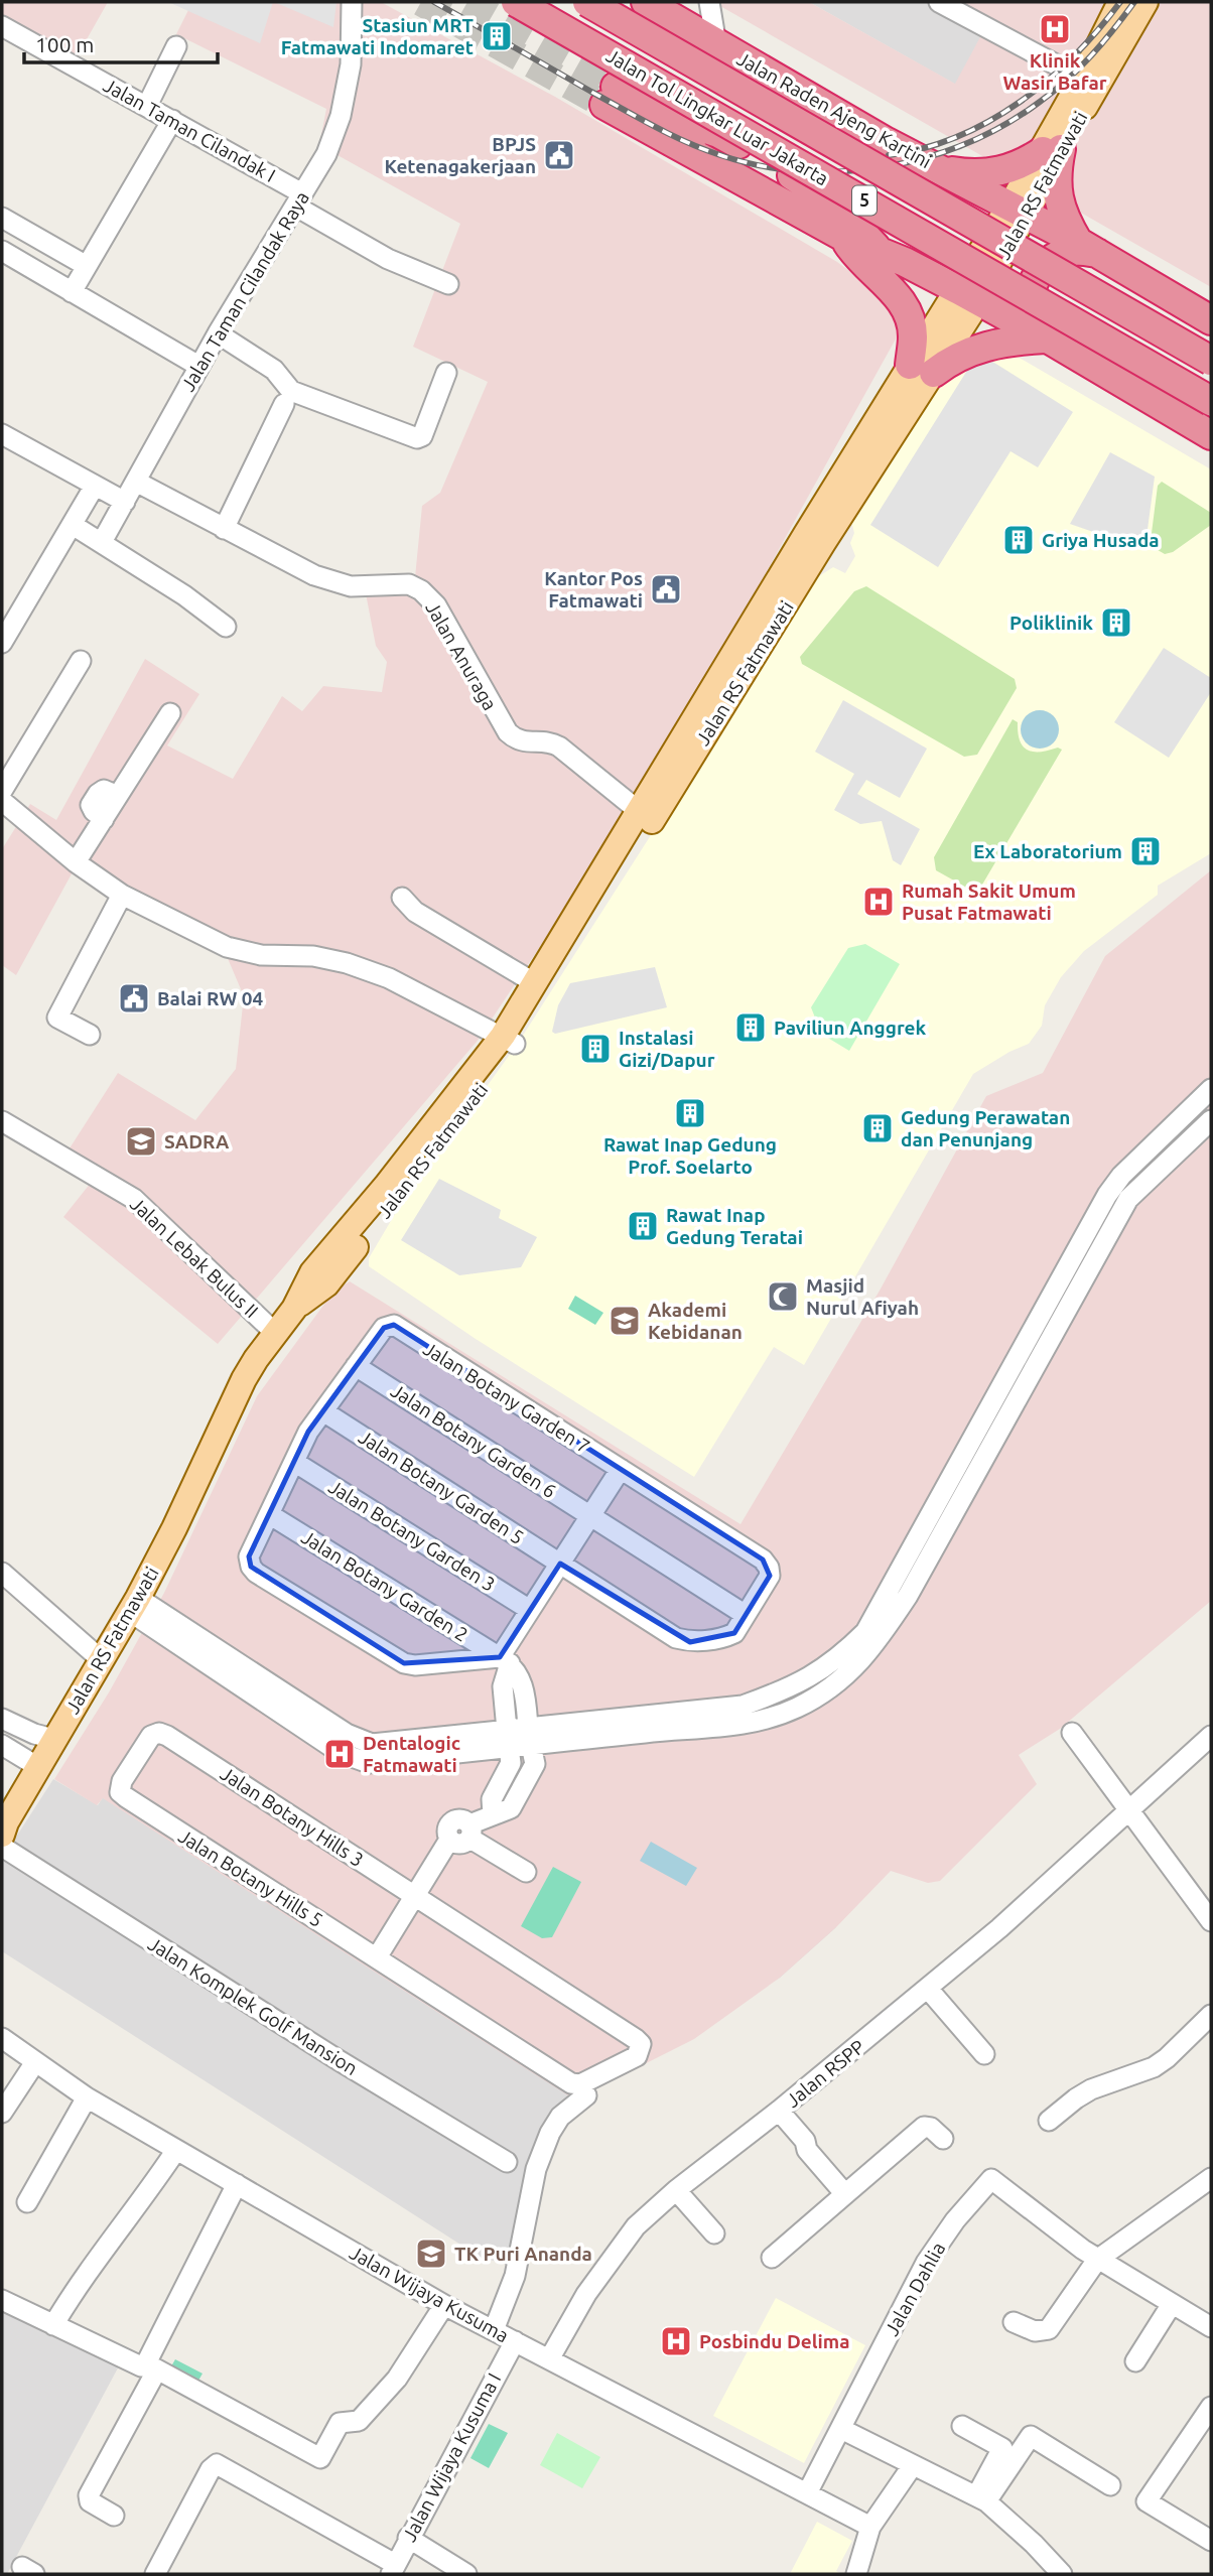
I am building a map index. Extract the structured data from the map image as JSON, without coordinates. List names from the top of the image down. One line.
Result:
{"streets":{"highway":["Jalan Raden Ajeng Kartini","Jalan Tol Lingkar Luar Jakarta","5"],"main road":["Jalan RS Fatmawati"],"street":["Jalan Taman Cilandak I","Jalan Taman Cilandak Raya","Jalan Anuraga","Jalan Lebak Bulus II","Jalan Botany Garden 7","Jalan Botany Garden 6","Jalan Botany Garden 5","Jalan Botany Garden 3","Jalan Botany Garden 2","Jalan Botany Hills 3","Jalan Botany Hills 5","Jalan Komplek Golf Mansion","Jalan RSPP","Jalan Dahlia","Jalan Wijaya Kusuma","Jalan Wijaya Kusuma I"]},"crossings":[["Jalan Raden Ajeng Kartini","Jalan RS Fatmawati"],["Jalan Taman Cilandak I","Jalan Taman Cilandak Raya"],["Jalan RS Fatmawati","Jalan Anuraga"],["Jalan RS Fatmawati","Jalan Lebak Bulus II"],["Jalan RS Fatmawati","Jalan Komplek Golf Mansion"],["Jalan Taman Cilandak Raya","Jalan Anuraga"],["Jalan Botany Garden 7","Jalan Botany Garden 6"],["Jalan Botany Garden 7","Jalan Botany Garden 5"],["Jalan Botany Garden 6","Jalan Botany Garden 5"],["Jalan Botany Hills 3","Jalan Botany Hills 5"],["Jalan RSPP","Jalan Wijaya Kusuma"],["Jalan Dahlia","Jalan Wijaya Kusuma"],["Jalan Wijaya Kusuma","Jalan Wijaya Kusuma I"]],"places":{"hospital":["Klinik Wasir Bafar","Rumah Sakit Umum Pusat Fatmawati","Dentalogic Fatmawati","Posbindu Delima"],"building":["Stasiun MRT Fatmawati Indomaret","Griya Husada","Poliklinik","Ex Laboratorium","Paviliun Anggrek","Instalasi Gizi/Dapur","Rawat Inap Gedung Prof. Soelarto","Gedung Perawatan dan Penunjang","Rawat Inap Gedung Teratai"],"public building":["BPJS Ketenagakerjaan","Kantor Pos Fatmawati","Balai RW 04"],"school or university":["SADRA","Akademi Kebidanan","TK Puri Ananda"],"mosque":["Masjid Nurul Afiyah"]},"scale_bar":"100 m"}
